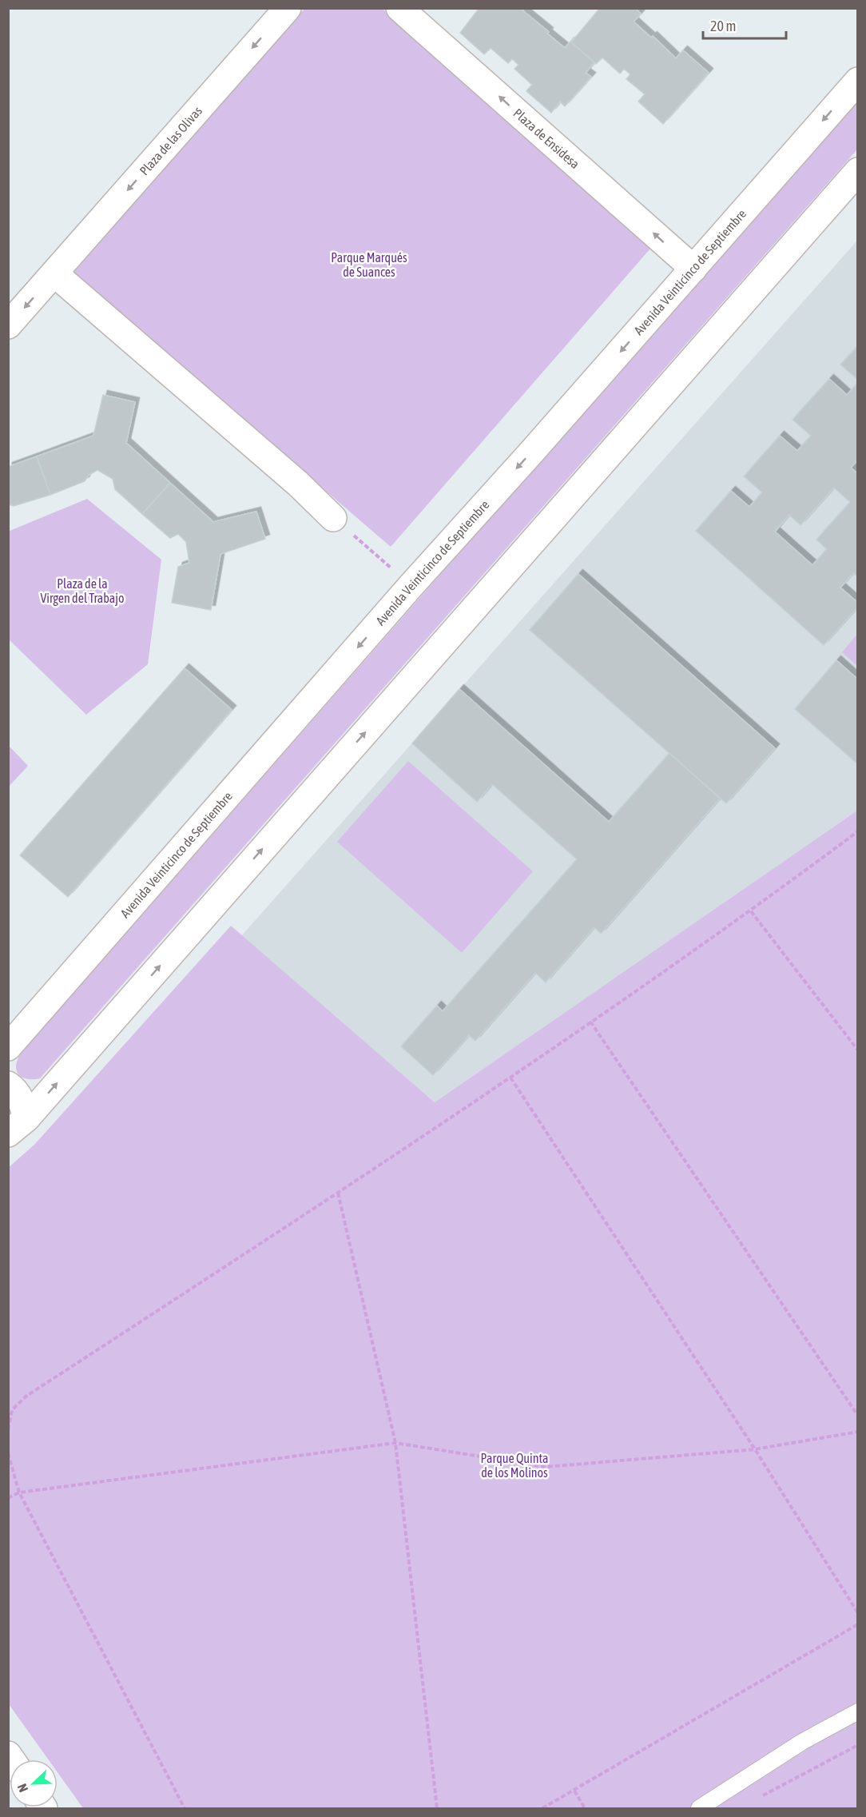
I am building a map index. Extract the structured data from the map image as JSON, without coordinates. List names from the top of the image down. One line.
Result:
{"streets":{"main road":["Plaza de Ensidesa","Plaza de las Olivas","Avenida Veinticinco de Septiembre"]},"crossings":[["Plaza de Ensidesa","Avenida Veinticinco de Septiembre"]],"one_way":["Plaza de Ensidesa","Plaza de las Olivas"],"parks":["Parque Marqués de Suances","Plaza de la Virgen del Trabajo","Parque Quinta de los Molinos"],"scale_bar":"20 m","north":"bottom left"}
